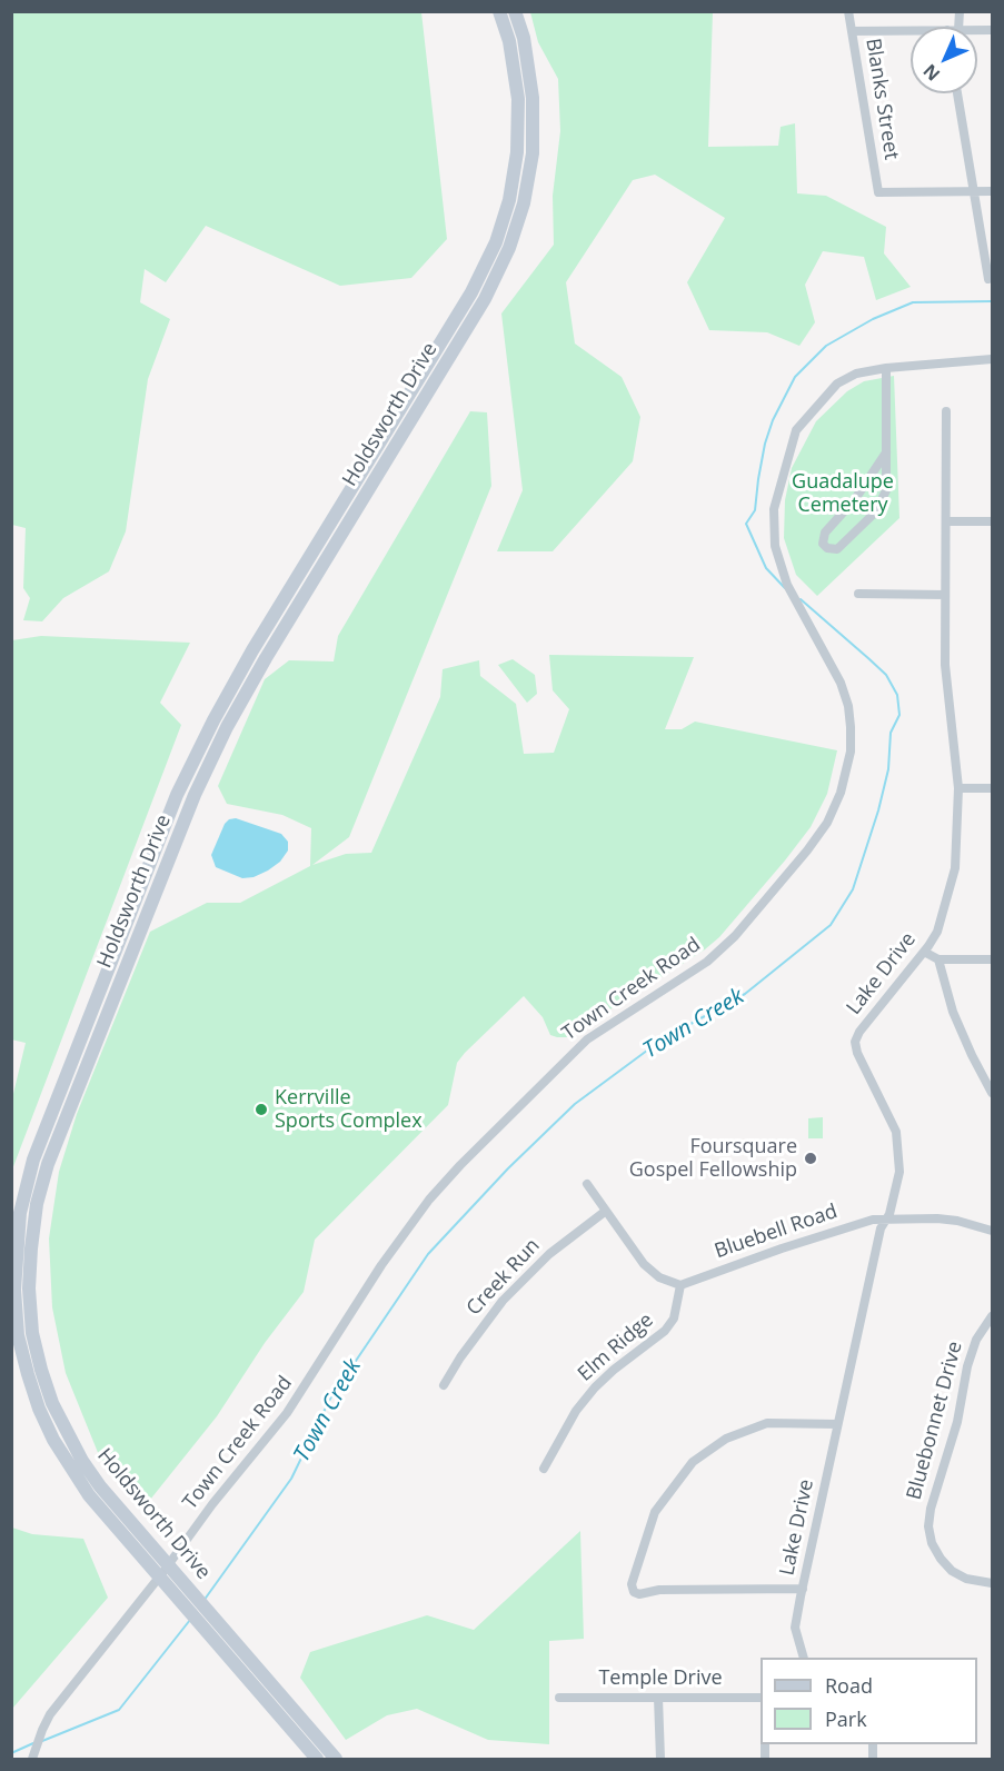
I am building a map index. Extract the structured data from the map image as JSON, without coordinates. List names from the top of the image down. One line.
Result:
{"streets":{"main road":["Holdsworth Drive"],"street":["Blanks Street","Lake Drive","Town Creek Road","Bluebell Road","Creek Run","Elm Ridge","Bluebonnet Drive","Temple Drive"]},"crossings":[["Lake Drive","Bluebell Road"],["Bluebell Road","Elm Ridge"]],"water":["Town Creek"],"parks":["Guadalupe Cemetery"],"places":["Kerrville Sports Complex","Foursquare Gospel Fellowship"],"legend":["Road","Park"],"north":"bottom left"}
